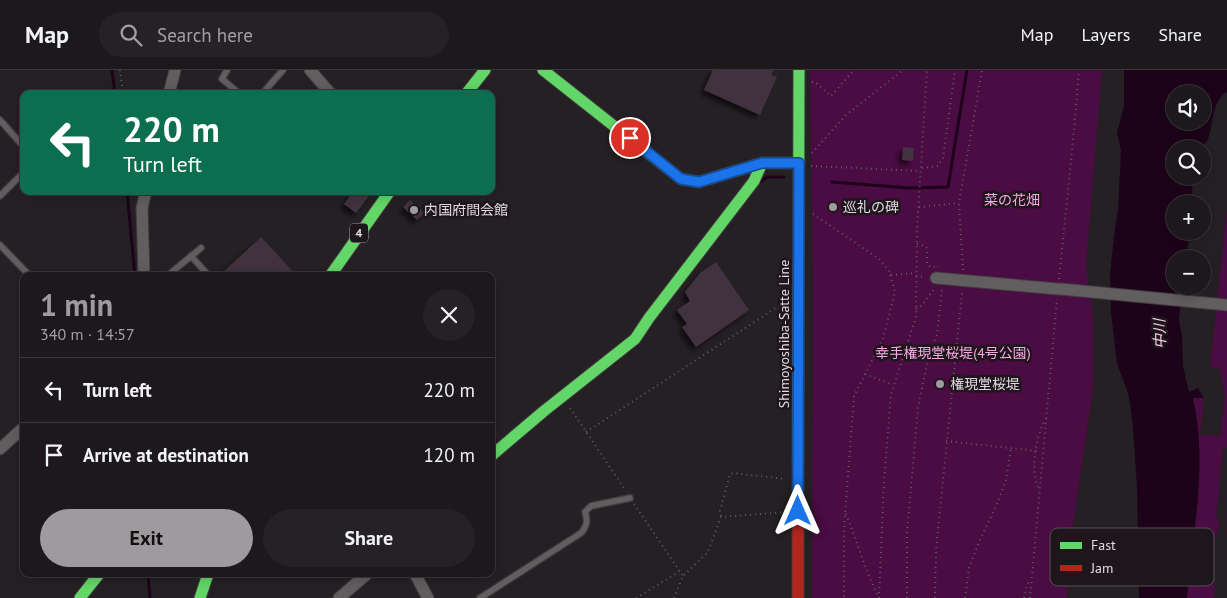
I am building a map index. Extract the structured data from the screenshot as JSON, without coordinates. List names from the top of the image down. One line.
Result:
{"streets":{"main road":["4","Shimoyoshiba-Satte Line"]},"water":["中川"],"parks":["菜の花畑","幸手権現堂桜堤(4号公園)"],"places":["巡礼の碑","内国府間会館","権現堂桜堤"],"legend":["Fast","Jam"],"page":{"header":"Map","search":"Search here","nav":["Map","Layers","Share"],"map_buttons":["+","−"],"turn":["220 m","Turn left"],"heading":["1 min","340 m · 14:57"],"list":[{"name":"Turn left","value":"220 m"},{"name":"Arrive at destination","value":"120 m"}],"buttons":["Exit","Share"]}}
